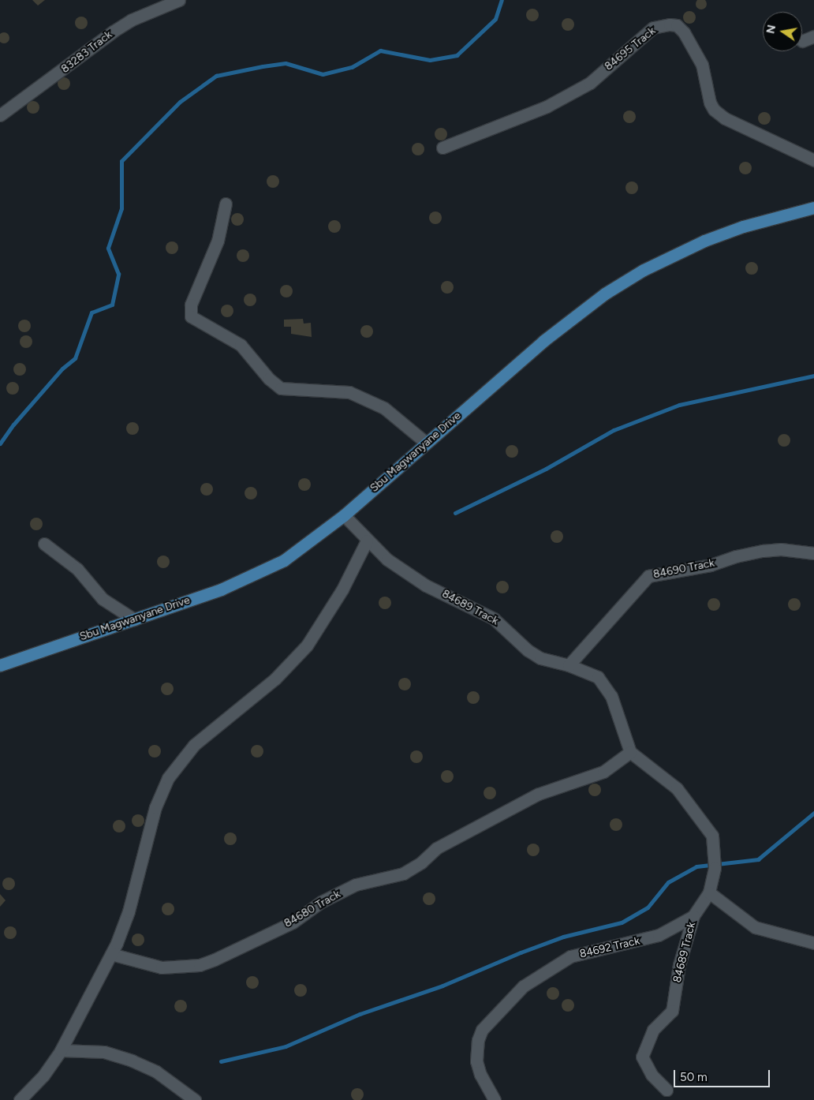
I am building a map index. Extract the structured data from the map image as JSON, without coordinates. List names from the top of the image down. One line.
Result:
{"streets":{"main road":["Sbu Magwanyane Drive"],"street":["84695 Track","83283 Track","84690 Track","84689 Track","84680 Track","84692 Track"]},"crossings":[["Sbu Magwanyane Drive","84689 Track"],["84690 Track","84689 Track"],["84689 Track","84680 Track"],["84689 Track","84692 Track"]],"scale_bar":"50 m","north":"left"}
